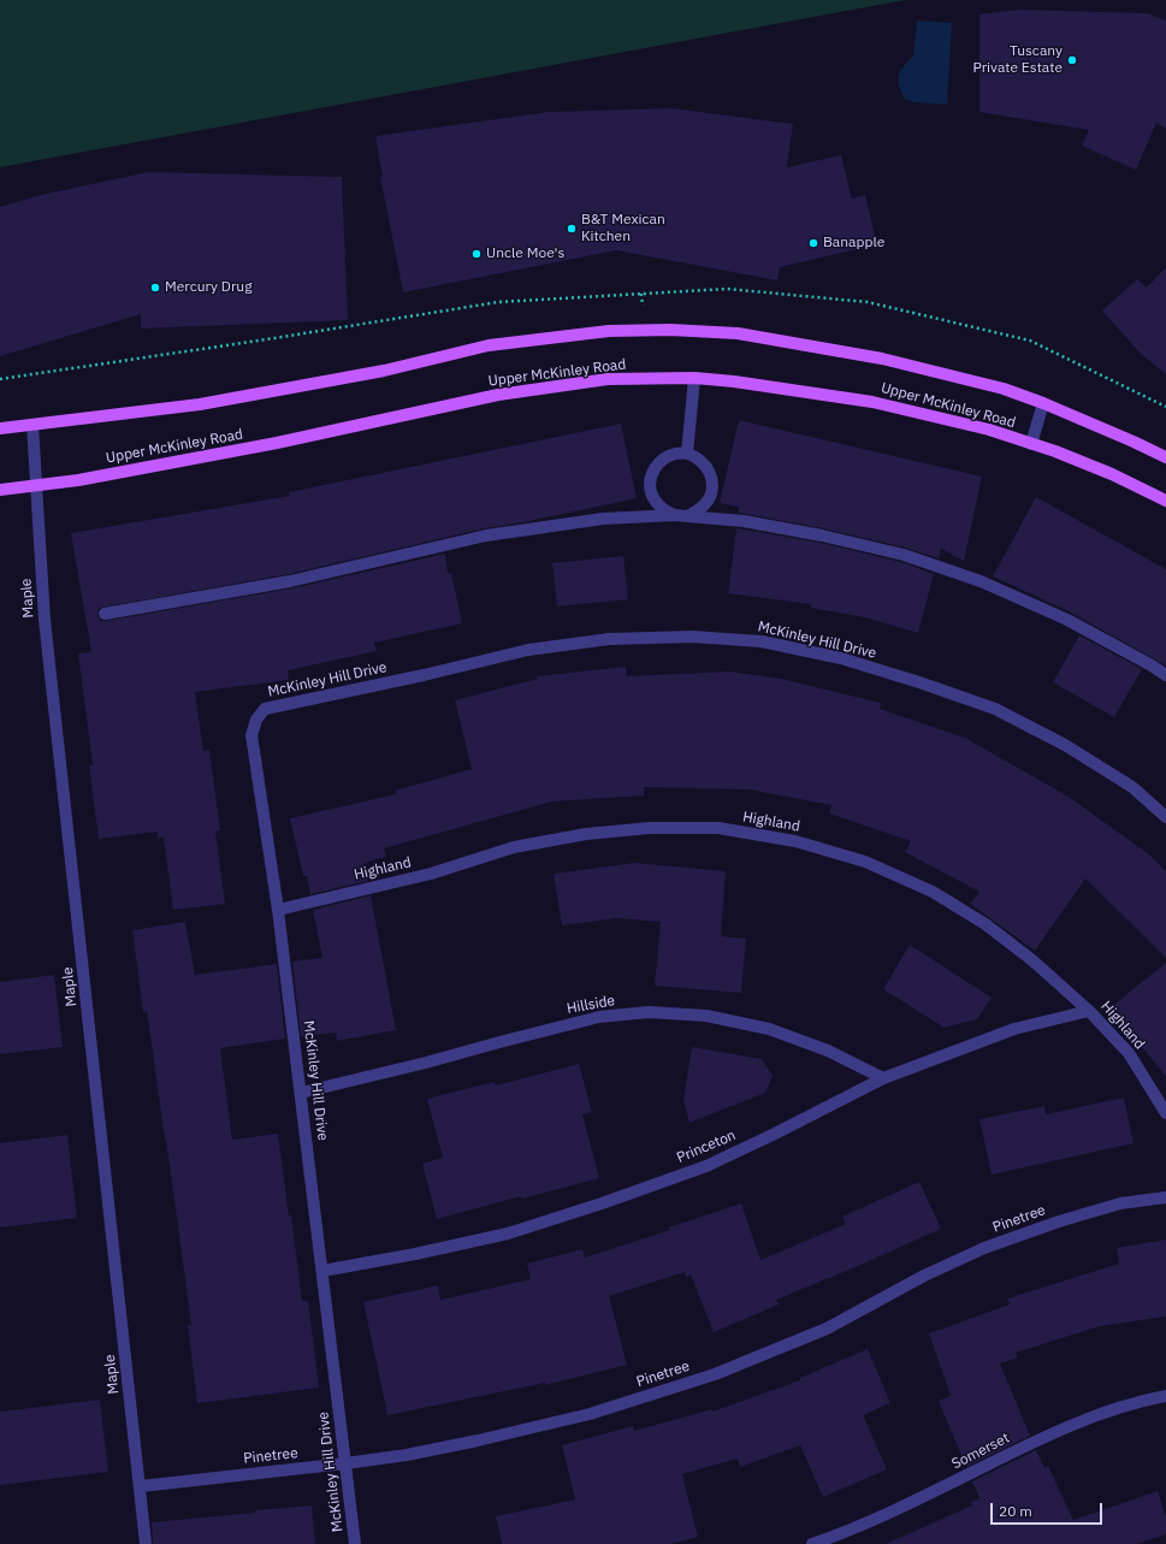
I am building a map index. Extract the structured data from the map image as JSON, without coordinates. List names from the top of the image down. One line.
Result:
{"streets":{"main road":["Upper McKinley Road"],"street":["Maple","McKinley Hill Drive","Highland","Hillside","Princeton","Pinetree","Somerset"]},"crossings":[["Upper McKinley Road","Maple"],["Maple","Pinetree"],["McKinley Hill Drive","Highland"],["McKinley Hill Drive","Hillside"],["McKinley Hill Drive","Princeton"],["McKinley Hill Drive","Pinetree"],["Highland","Princeton"],["Hillside","Princeton"]],"places":["Tuscany Private Estate","B&T Mexican Kitchen","Banapple","Uncle Moe's","Mercury Drug"],"scale_bar":"20 m"}
